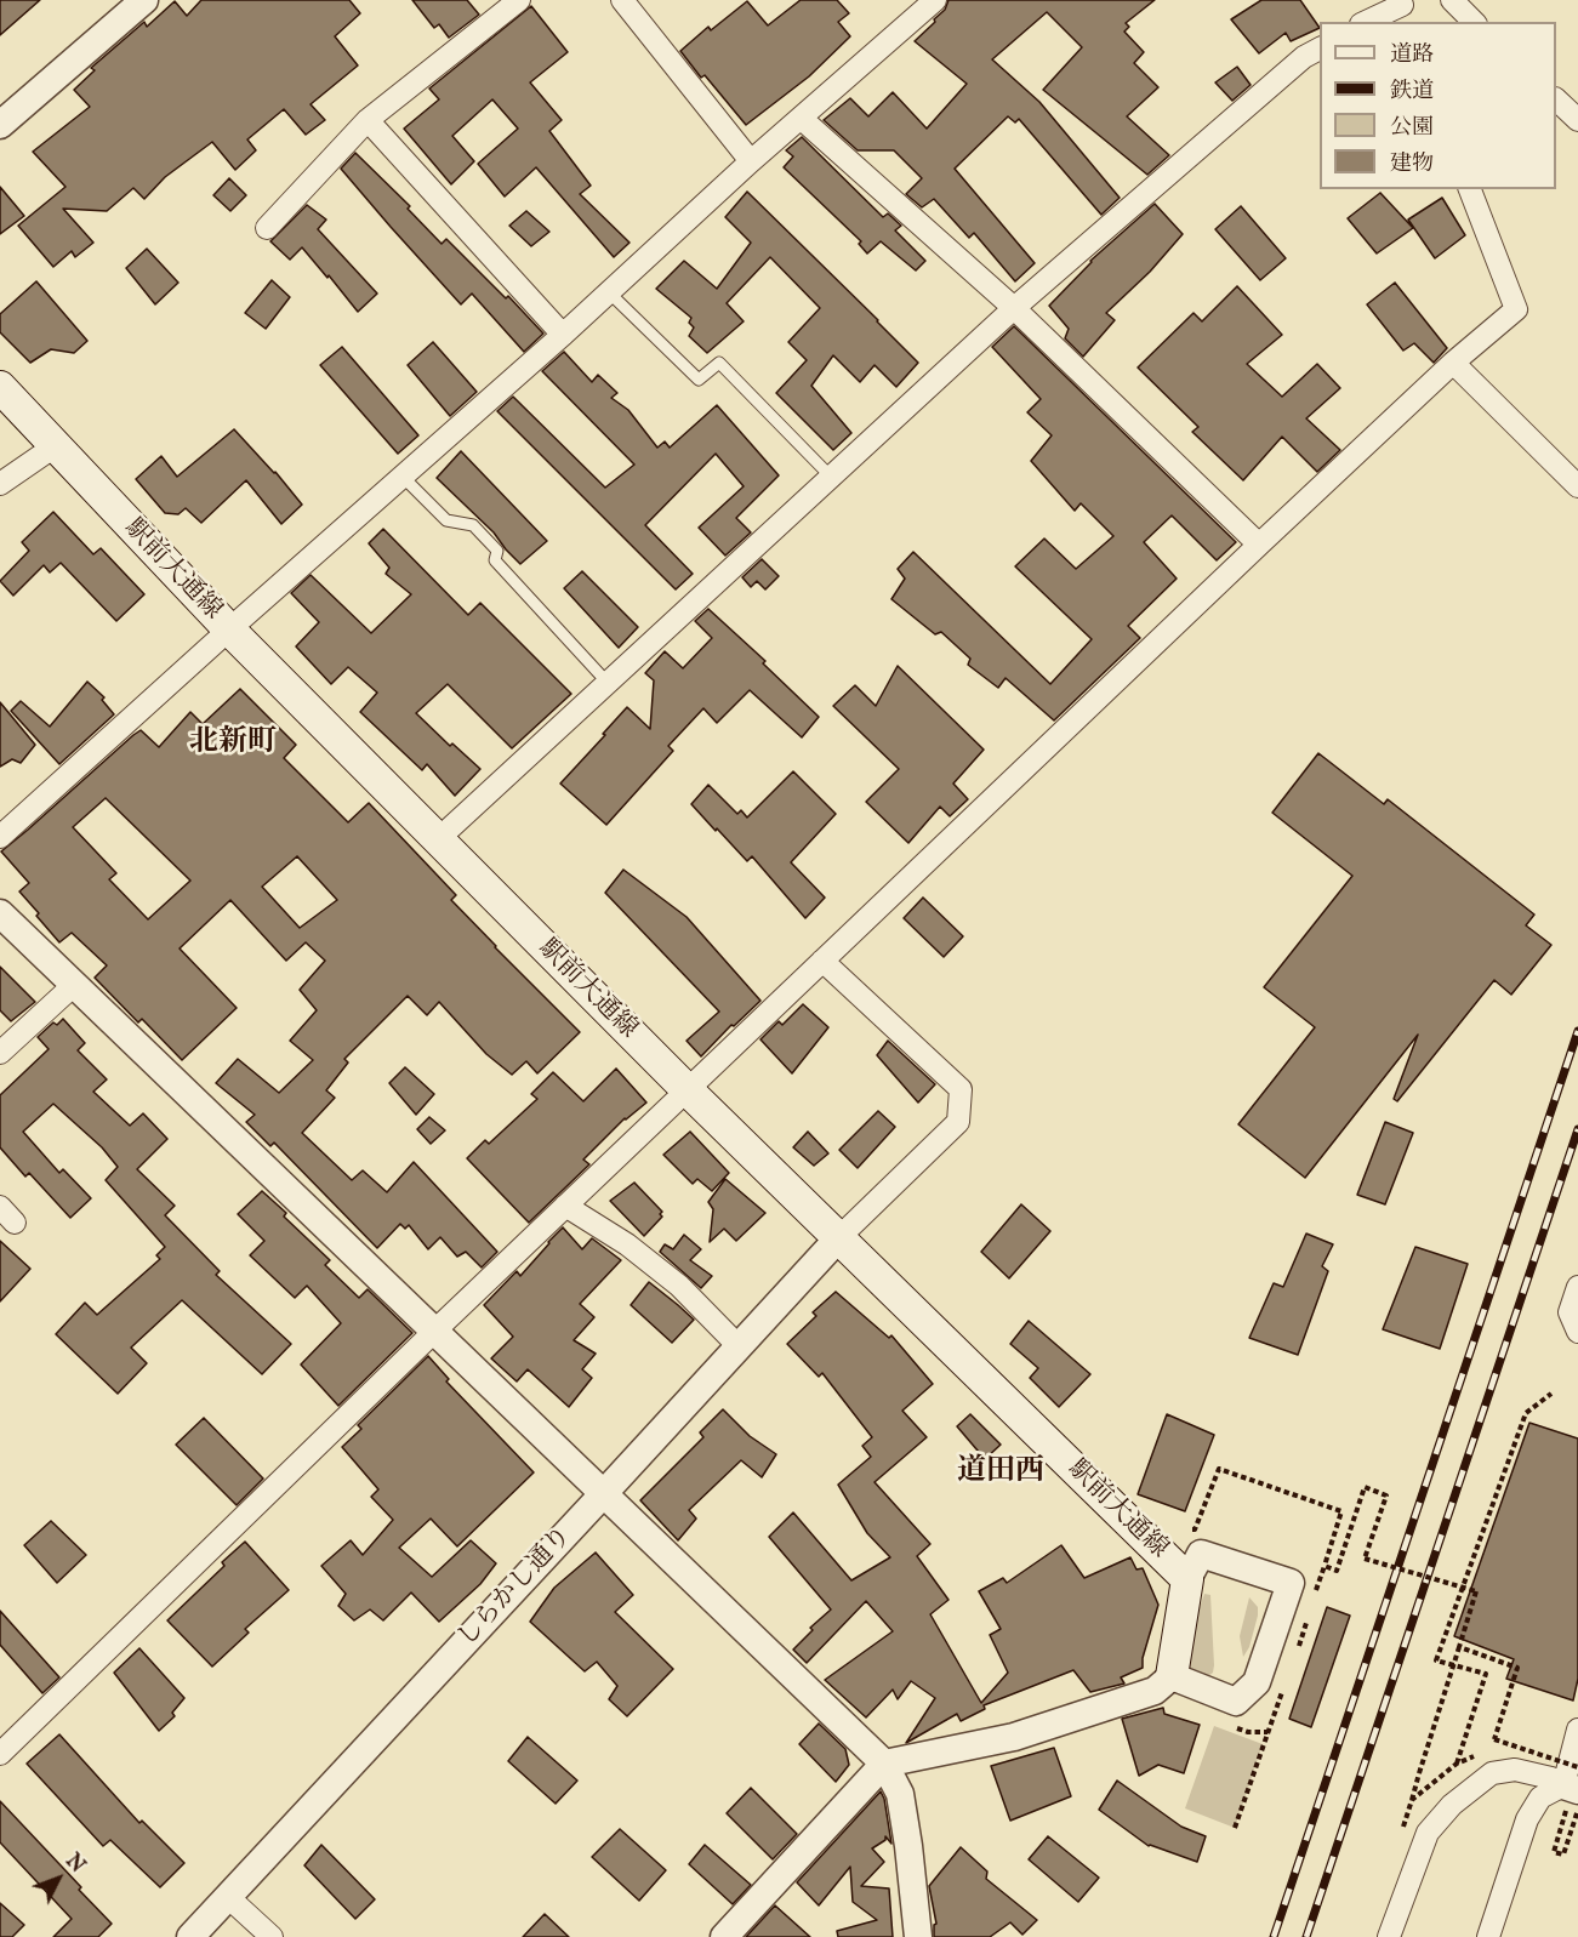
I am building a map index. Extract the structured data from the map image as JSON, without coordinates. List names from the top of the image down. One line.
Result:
{"streets":{"main road":["駅前大通線"],"street":["しらかし通り"]},"crossings":[["駅前大通線","しらかし通り"]],"districts":["北新町","道田西"],"legend":["道路","鉄道","公園","建物"],"north":"top right"}
